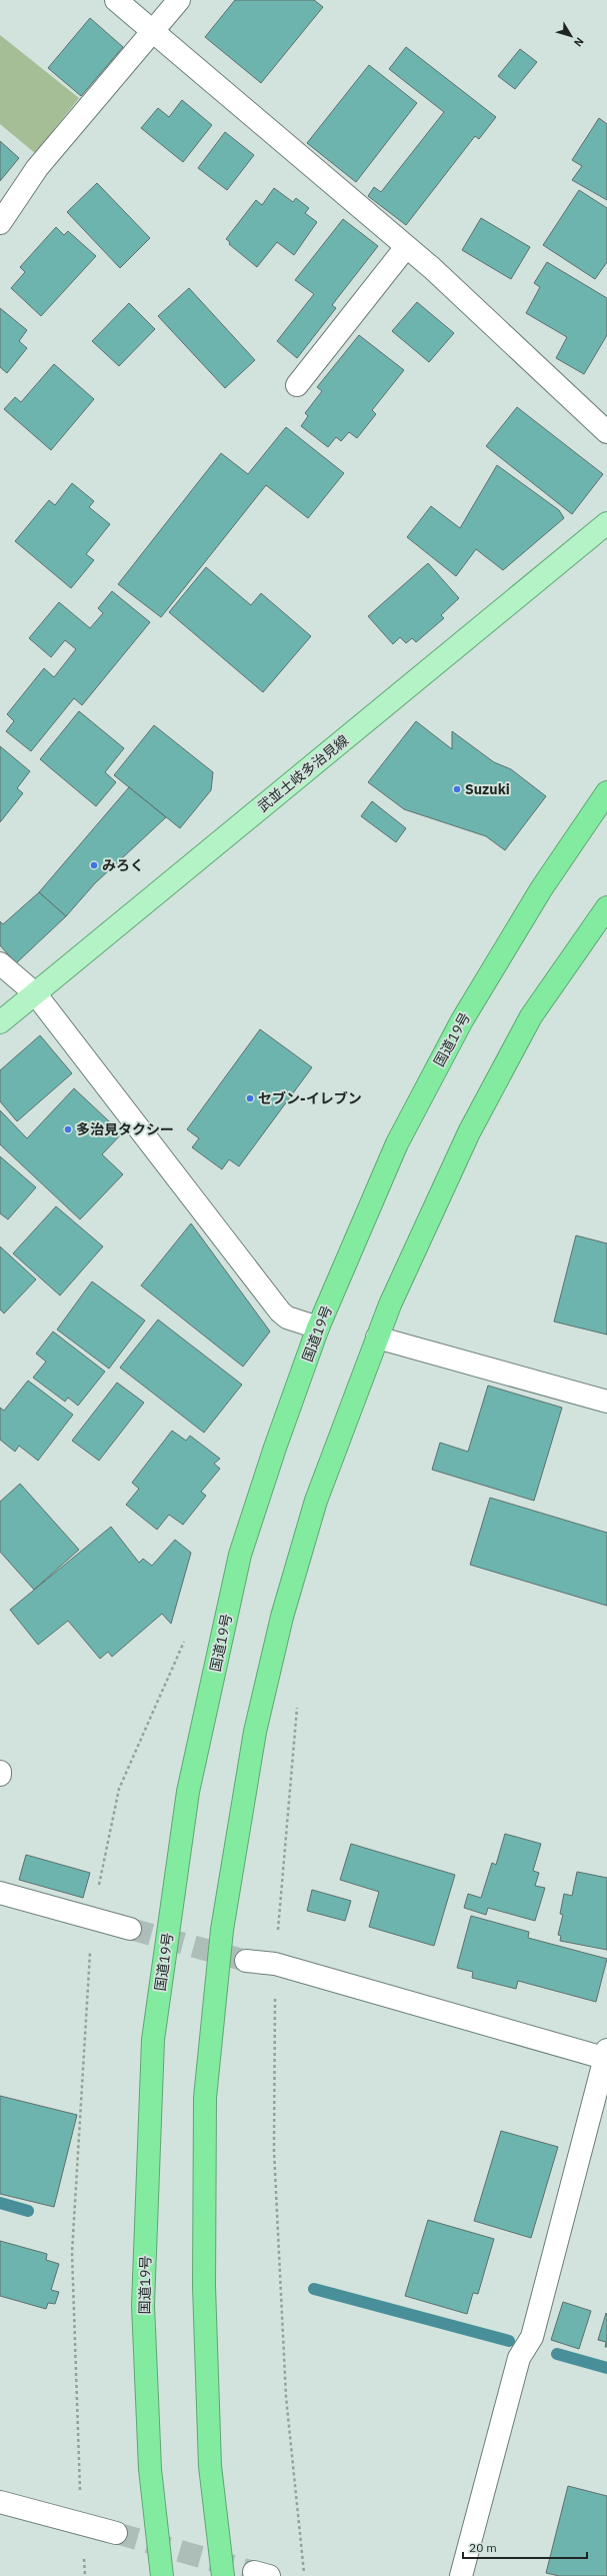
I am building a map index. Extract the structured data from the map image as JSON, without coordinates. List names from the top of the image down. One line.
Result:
{"streets":{"highway":["国道19号"],"main road":["武並土岐多治見線"]},"places":["Suzuki","みろく","セブン-イレブン","多治見タクシー"],"scale_bar":"20 m","north":"bottom right"}
